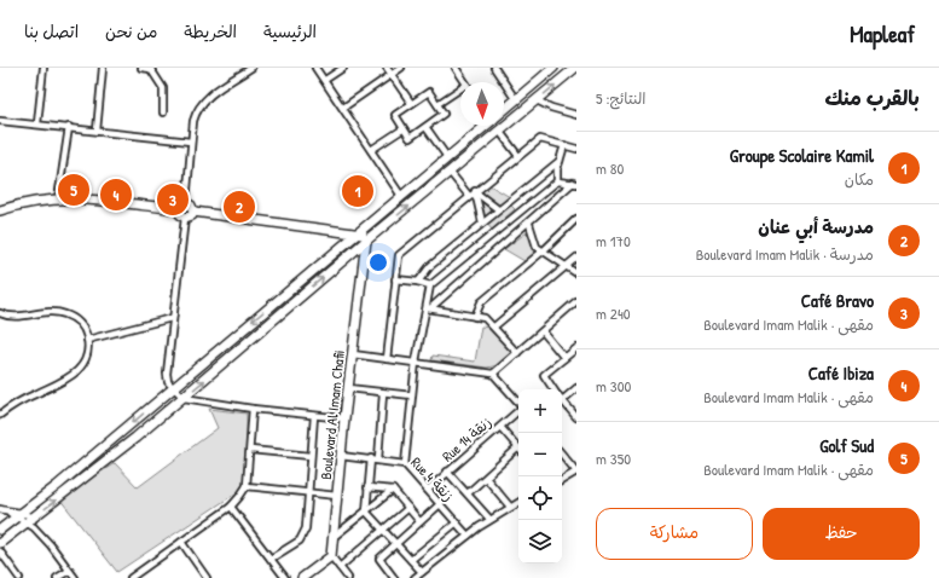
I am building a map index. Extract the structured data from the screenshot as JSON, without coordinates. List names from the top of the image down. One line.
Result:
{"streets":{"street":["Boulevard Al Imam Chafii","Rue 14 زنقة","Rue 4 زنقة"]},"crossings":[["Boulevard Al Imam Chafii","Rue 4 زنقة"],["Rue 14 زنقة","Rue 4 زنقة"]],"north":"bottom","page":{"header":"Mapleaf","nav":["الرئيسية","الخريطة","من نحن","اتصل بنا"],"heading":["بالقرب منك","النتائج: 5"],"list":[{"mark":"1","name":"Groupe Scolaire Kamil","note":"مكان","value":"80 m"},{"mark":"2","name":"مدرسة أبي عنان","note":"مدرسة · Boulevard Imam Malik","value":"170 m"},{"mark":"3","name":"Café Bravo","note":"مقهى · Boulevard Imam Malik","value":"240 m"},{"mark":"4","name":"Café Ibiza","note":"مقهى · Boulevard Imam Malik","value":"300 m"},{"mark":"5","name":"Golf Sud","note":"مقهى · Boulevard Imam Malik","value":"350 m"}],"pins":["5","1","4","3","2"],"map_buttons":["+","−"],"buttons":["حفظ","مشاركة"]}}
